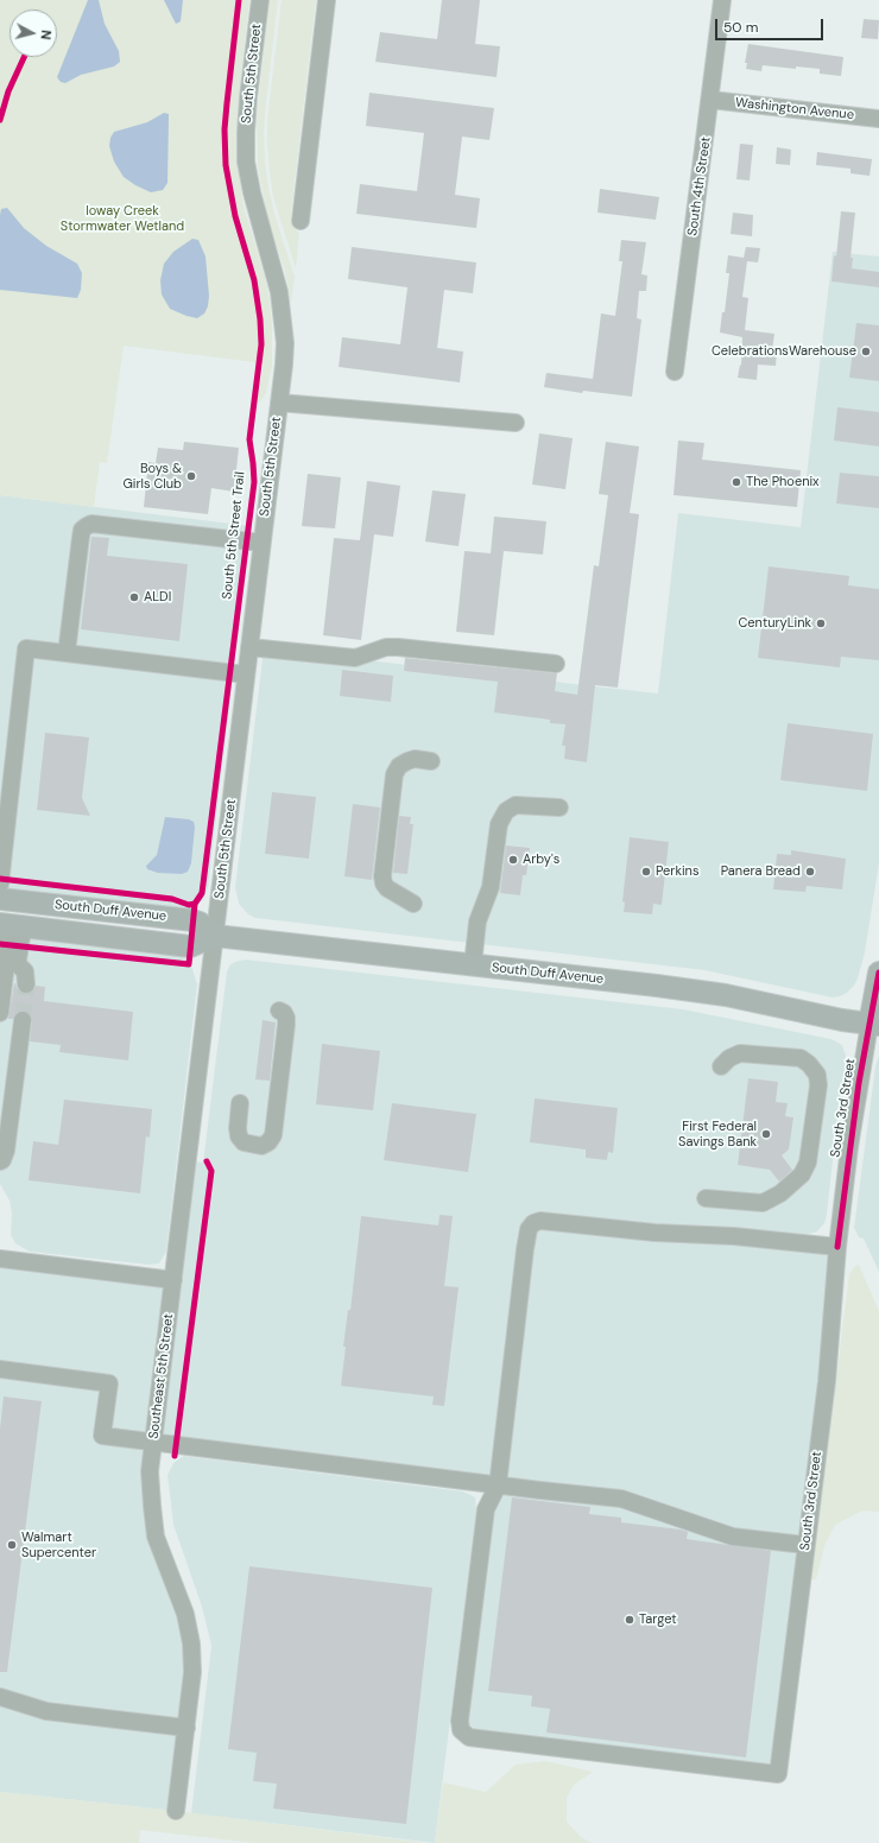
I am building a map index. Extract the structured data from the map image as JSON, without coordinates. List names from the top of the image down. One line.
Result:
{"streets":{"main road":["South Duff Avenue","South 3rd Street"],"street":["South 5th Street","Washington Avenue","South 4th Street","Southeast 5th Street"],"cycle path":["South 5th Street Trail"]},"crossings":[["South 5th Street","South Duff Avenue"],["South 5th Street","Southeast 5th Street"],["Washington Avenue","South 4th Street"],["South Duff Avenue","South 3rd Street"],["South Duff Avenue","Southeast 5th Street"]],"parks":["Ioway Creek Stormwater Wetland"],"places":["CelebrationsWarehouse","Boys & Girls Club","The Phoenix","ALDI","CenturyLink","Arby's","Perkins","Panera Bread","First Federal Savings Bank","Walmart Supercenter","Target"],"scale_bar":"50 m","north":"right"}
